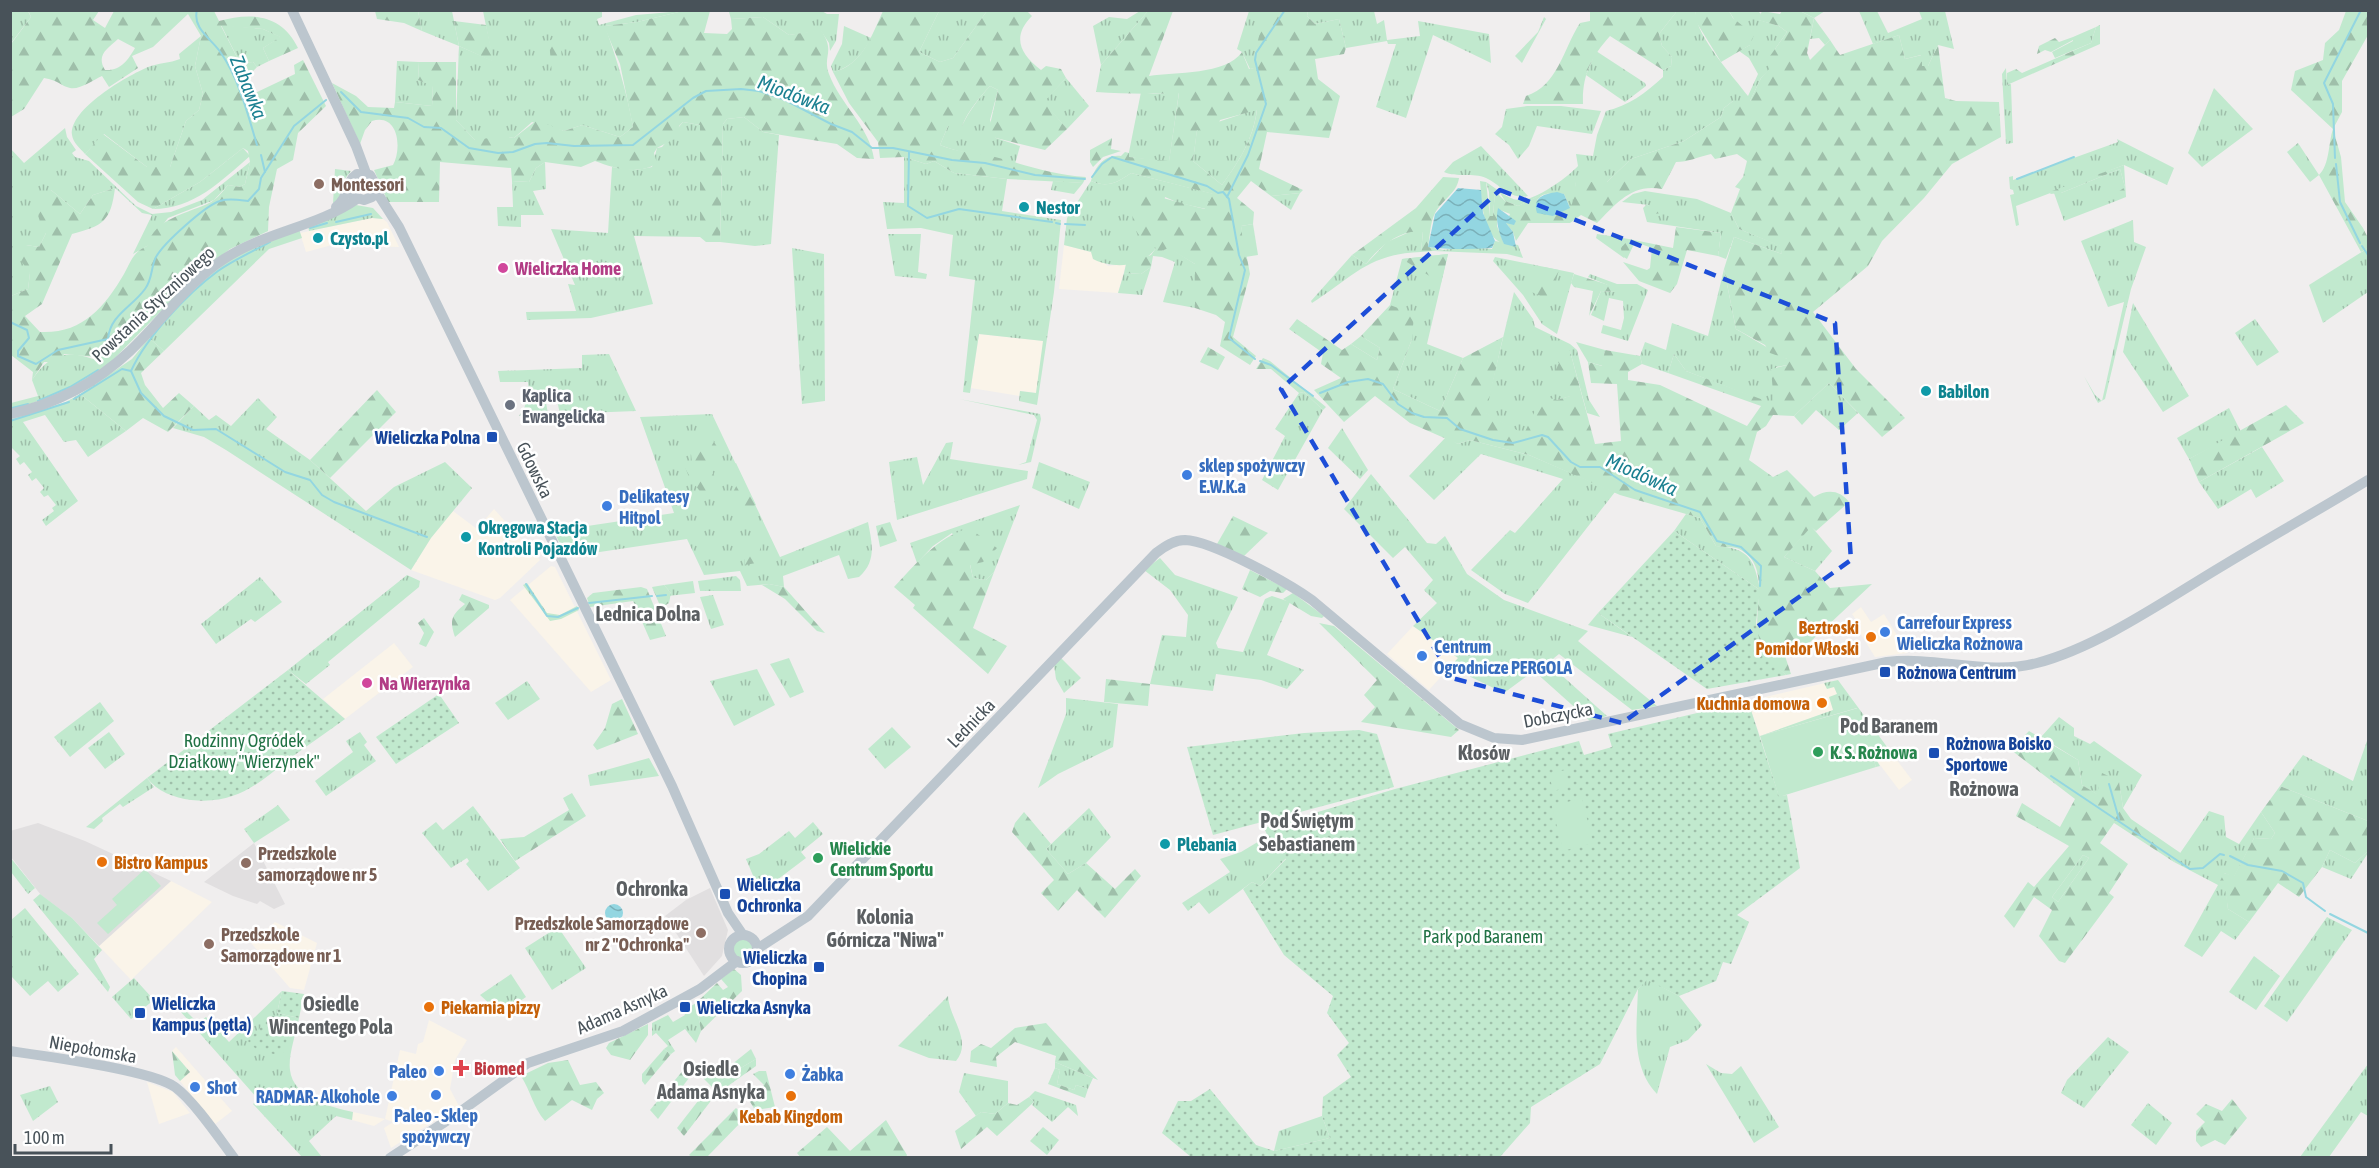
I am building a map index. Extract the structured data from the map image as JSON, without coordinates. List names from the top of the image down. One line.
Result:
{"streets":{"main road":["Powstania Styczniowego","Gdowska","Dobczycka","Lednicka","Adama Asnyka","Niepołomska"]},"crossings":[["Powstania Styczniowego","Gdowska"],["Gdowska","Lednicka"],["Dobczycka","Lednicka"],["Lednicka","Adama Asnyka"]],"districts":["Lednica Dolna","Pod Baranem","Kłosów","Rożnowa","Pod Świętym Sebastianem","Ochronka","Kolonia Górnicza \"Niwa\"","Osiedle Wincentego Pola","Osiedle Adama Asnyka"],"water":["Zabawka","Miodówka"],"parks":["Rodzinny Ogródek Działkowy \"Wierzynek\"","Park pod Baranem"],"places":{"other":["Montessori","Nestor","Czysto.pl","Wieliczka Home","Babilon","Kaplica Ewangelicka","sklep spożywczy E.W.K.a","Delikatesy Hitpol","Okręgowa Stacja Kontroli Pojazdów","Carrefour Express Wieliczka Rożnowa","Beztroski Pomidor Włoski","Centrum Ogrodnicze PERGOLA","Na Wierzynka","Kuchnia domowa","K. S. Rożnowa","Plebania","Wielickie Centrum Sportu","Bistro Kampus","Przedszkole samorządowe nr 5","Przedszkole Samorządowe nr 2 \"Ochronka\"","Przedszkole Samorządowe nr 1","Piekarnia pizzy","Paleo","Żabka","Shot","Paleo - Sklep spożywczy","RADMAR- Alkohole","Kebab Kingdom"],"transit":["Wieliczka Polna","Rożnowa Centrum","Rożnowa Boisko Sportowe","Wieliczka Ochronka","Wieliczka Chopina","Wieliczka Asnyka","Wieliczka Kampus (pętla)"],"health":["Biomed"]},"scale_bar":"100 m"}
